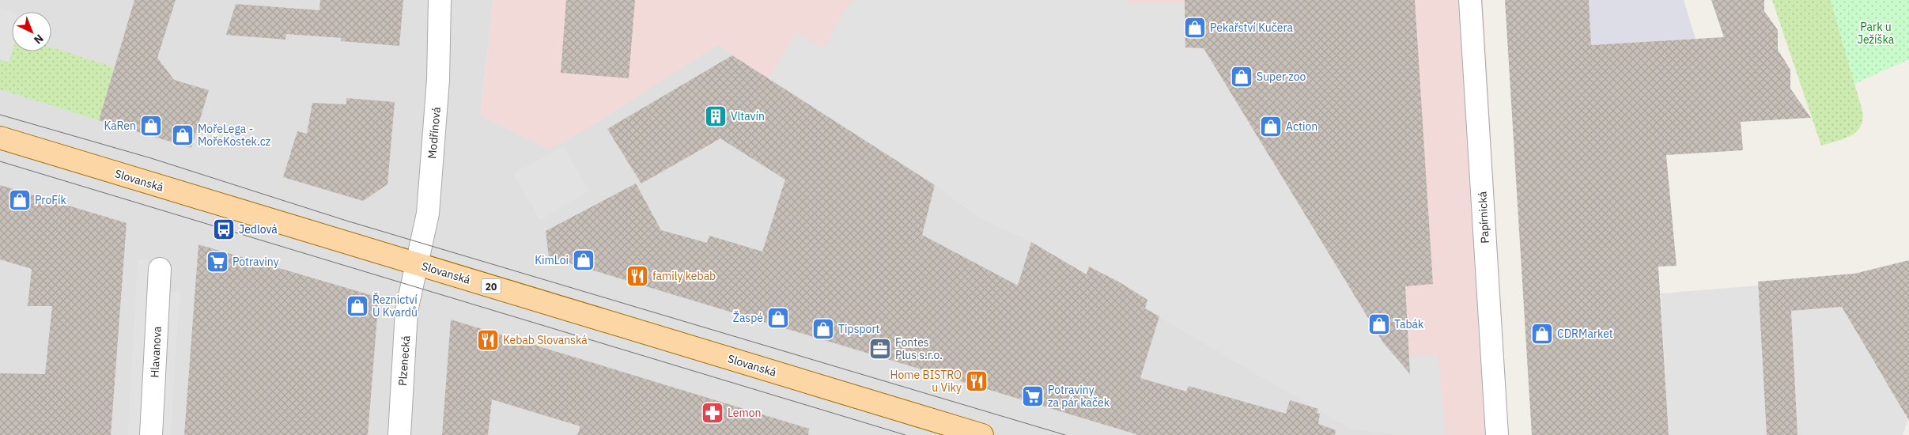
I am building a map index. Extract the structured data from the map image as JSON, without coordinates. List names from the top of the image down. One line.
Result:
{"streets":{"main road":["Slovanská","20"],"street":["Modřínová","Papírnická","Hlavanova","Plzenecká"]},"crossings":[["Modřínová","Slovanská"],["Modřínová","Plzenecká"],["Slovanská","Plzenecká"]],"parks":["Park u Ježíška"],"places":{"shop":["Pekařství Kučera","Super zoo","KaRen","Action","MořeLega - MořeKostek.cz","ProFík","KimLoi","Řeznictví U Kvardů","Žaspé","Tabák","Tipsport","CDRMarket"],"building":["Vltavín"],"bus stop":["Jedlová"],"supermarket":["Potraviny","Potraviny za pár kaček"],"restaurant":["family kebab","Kebab Slovanská","Home BISTRO u Viky"],"office":["Fontes Plus s.r.o."],"pharmacy":["Lemon"]},"north":"bottom right"}
